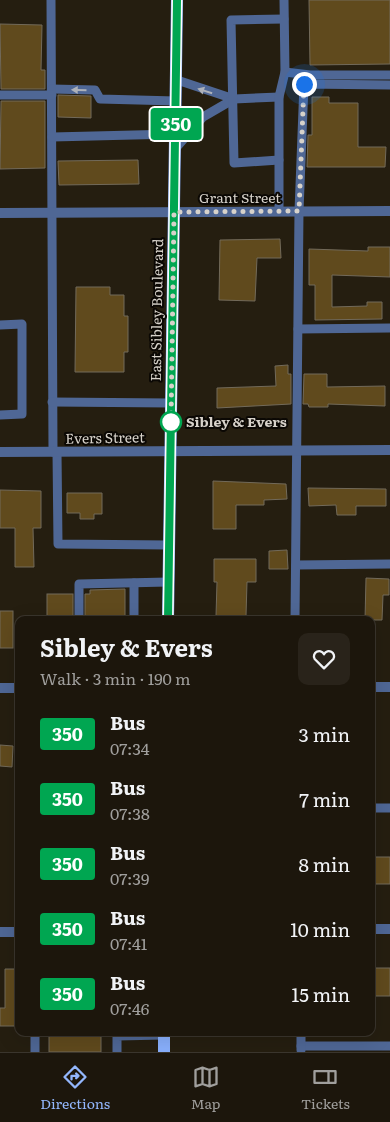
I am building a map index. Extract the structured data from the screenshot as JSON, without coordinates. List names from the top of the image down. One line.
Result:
{"streets":{"main road":["East Sibley Boulevard"],"street":["Grant Street","Evers Street"]},"crossings":[["Grant Street","East Sibley Boulevard"],["East Sibley Boulevard","Evers Street"]],"places":["Sibley & Evers"],"lines":["bus line 350"],"page":{"on_map":"350","heading":["Sibley & Evers","Walk · 3 min · 190 m"],"list":[{"mark":"350","name":"Bus","note":"07:34","value":"3 min"},{"mark":"350","name":"Bus","note":"07:38","value":"7 min"},{"mark":"350","name":"Bus","note":"07:39","value":"8 min"},{"mark":"350","name":"Bus","note":"07:41","value":"10 min"},{"mark":"350","name":"Bus","note":"07:46","value":"15 min"}],"tabs":["Directions","Map","Tickets"]}}
